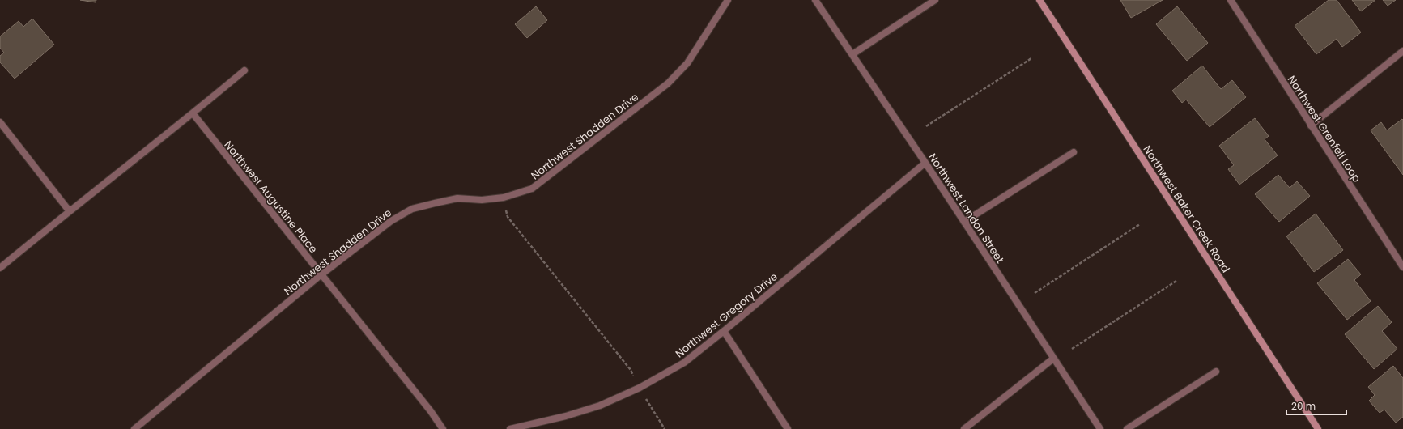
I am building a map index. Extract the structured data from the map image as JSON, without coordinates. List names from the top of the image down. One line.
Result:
{"streets":{"main road":["Northwest Baker Creek Road"],"street":["Northwest Grenfell Loop","Northwest Shadden Drive","Northwest Augustine Place","Northwest Landon Street","Northwest Gregory Drive"]},"crossings":[["Northwest Shadden Drive","Northwest Augustine Place"],["Northwest Landon Street","Northwest Gregory Drive"]],"scale_bar":"20 m"}
